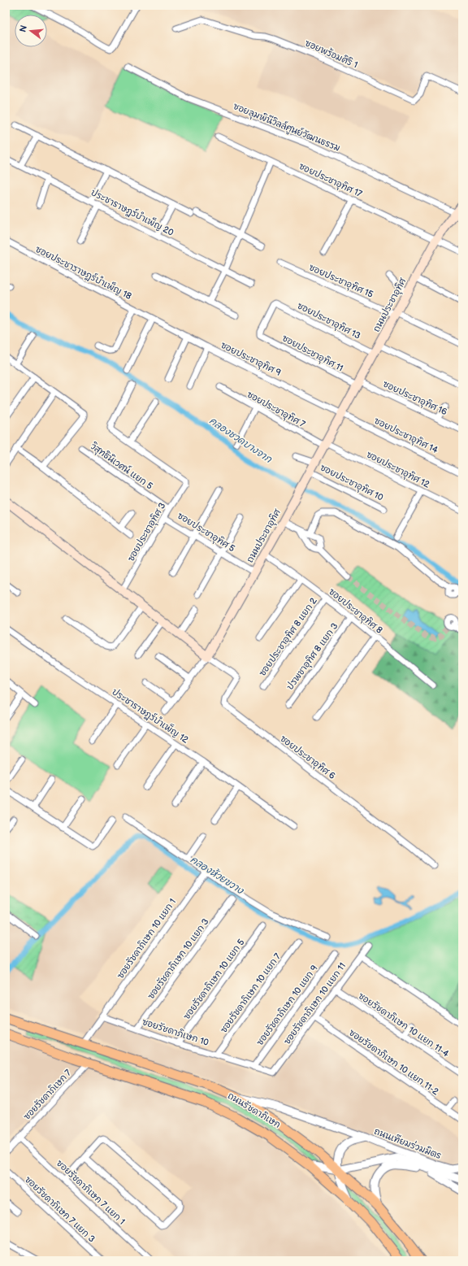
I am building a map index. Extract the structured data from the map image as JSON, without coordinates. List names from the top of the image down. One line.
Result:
{"streets":{"main road":["ถนนประชาอุทิศ","ถนนรัชดาภิเษก"],"street":["ซอยพร้อมศิริ 1","ซอยลุมพินีวิลล์ศูนย์วัฒนธรรม","ซอยประชาอุทิศ 17","ประชาราษฎร์บำเพ็ญ 20","ซอยประชาราษฎร์บำเพ็ญ 18","ซอยประชาอุทิศ 15","ซอยประชาอุทิศ 13","ซอยประชาอุทิศ 11","ซอยประชาอุทิศ 9","ซอยประชาอุทิศ 16","ซอยประชาอุทิศ 7","ซอยประชาอุทิศ 14","วิสุทธินิเวศน์ แยก 5","ซอยประชาอุทิศ 12","ซอยประชาอุทิศ 10","ซอยประชาอุทิศ 3","ซอยประชาอุทิศ 5","ซอยประชาอุทิศ 8","ซอยประชาอุทิศ 8 แยก 2","ปรพชาอุทิศ 8 แยก 3","ประชาราษฎร์บำเพ็ญ 12","ซอยประชาอุทิศ 6","ซอยรัชดาภิเษก 10 แยก 1","ซอยรัชดาภิเษก 10 แยก 3","ซอยรัชดาภิเษก 10 แยก 5","ซอยรัชดาภิเษก 10 แยก 7","ซอยรัชดาภิเษก 10 แยก 11","ซอยรัชดาภิเษก 10 แยก 9","ซอยรัชดาภิเษก 10 แยก 11-4","ซอยรัชดาภิเษก 10","ซอยรัชดาภิเษก 10 แยก 11-2","ซอยรัชดาภิเษก 7","ถนนเทียมร่วมมิตร","ซอยรัชดาภิเษก 7 แยก 1","ซอยรัชดาภิเษก 7 แยก 3"]},"crossings":[["ซอยลุมพินีวิลล์ศูนย์วัฒนธรรม","ถนนประชาอุทิศ"],["ซอยประชาอุทิศ 17","ถนนประชาอุทิศ"],["ซอยประชาราษฎร์บำเพ็ญ 18","ซอยประชาอุทิศ 9"],["ซอยประชาอุทิศ 15","ถนนประชาอุทิศ"],["ถนนประชาอุทิศ","ซอยประชาอุทิศ 13"],["ถนนประชาอุทิศ","ซอยประชาอุทิศ 11"],["ถนนประชาอุทิศ","ซอยประชาอุทิศ 9"],["ถนนประชาอุทิศ","ซอยประชาอุทิศ 16"],["ถนนประชาอุทิศ","ซอยประชาอุทิศ 7"],["ถนนประชาอุทิศ","ซอยประชาอุทิศ 14"],["ถนนประชาอุทิศ","ซอยประชาอุทิศ 12"],["ถนนประชาอุทิศ","ซอยประชาอุทิศ 10"],["ถนนประชาอุทิศ","ซอยประชาอุทิศ 5"],["ถนนประชาอุทิศ","ซอยประชาอุทิศ 8"],["ถนนประชาอุทิศ","ซอยประชาอุทิศ 6"],["ซอยประชาอุทิศ 13","ซอยประชาอุทิศ 11"],["ซอยประชาอุทิศ 11","ซอยประชาอุทิศ 16"],["ซอยประชาอุทิศ 9","ซอยประชาอุทิศ 14"],["ซอยประชาอุทิศ 7","ซอยประชาอุทิศ 12"],["วิสุทธินิเวศน์ แยก 5","ซอยประชาอุทิศ 3"],["ซอยประชาอุทิศ 3","ซอยประชาอุทิศ 5"],["ซอยประชาอุทิศ 8","ซอยประชาอุทิศ 8 แยก 2"],["ซอยประชาอุทิศ 8","ปรพชาอุทิศ 8 แยก 3"],["ซอยรัชดาภิเษก 10 แยก 1","ซอยรัชดาภิเษก 10"],["ซอยรัชดาภิเษก 10 แยก 3","ซอยรัชดาภิเษก 10"],["ซอยรัชดาภิเษก 10 แยก 5","ซอยรัชดาภิเษก 10"],["ซอยรัชดาภิเษก 10 แยก 7","ซอยรัชดาภิเษก 10"],["ซอยรัชดาภิเษก 10 แยก 11","ซอยรัชดาภิเษก 10 แยก 11-4"],["ซอยรัชดาภิเษก 10 แยก 11","ซอยรัชดาภิเษก 10"],["ซอยรัชดาภิเษก 10 แยก 11","ซอยรัชดาภิเษก 10 แยก 11-2"],["ซอยรัชดาภิเษก 10 แยก 9","ซอยรัชดาภิเษก 10"],["ซอยรัชดาภิเษก 7","ถนนรัชดาภิเษก"],["ซอยรัชดาภิเษก 7","ซอยรัชดาภิเษก 7 แยก 1"],["ถนนรัชดาภิเษก","ถนนเทียมร่วมมิตร"]],"water":["คลองชวดบางจาก","คลองห้วยขวาง"],"north":"left"}
